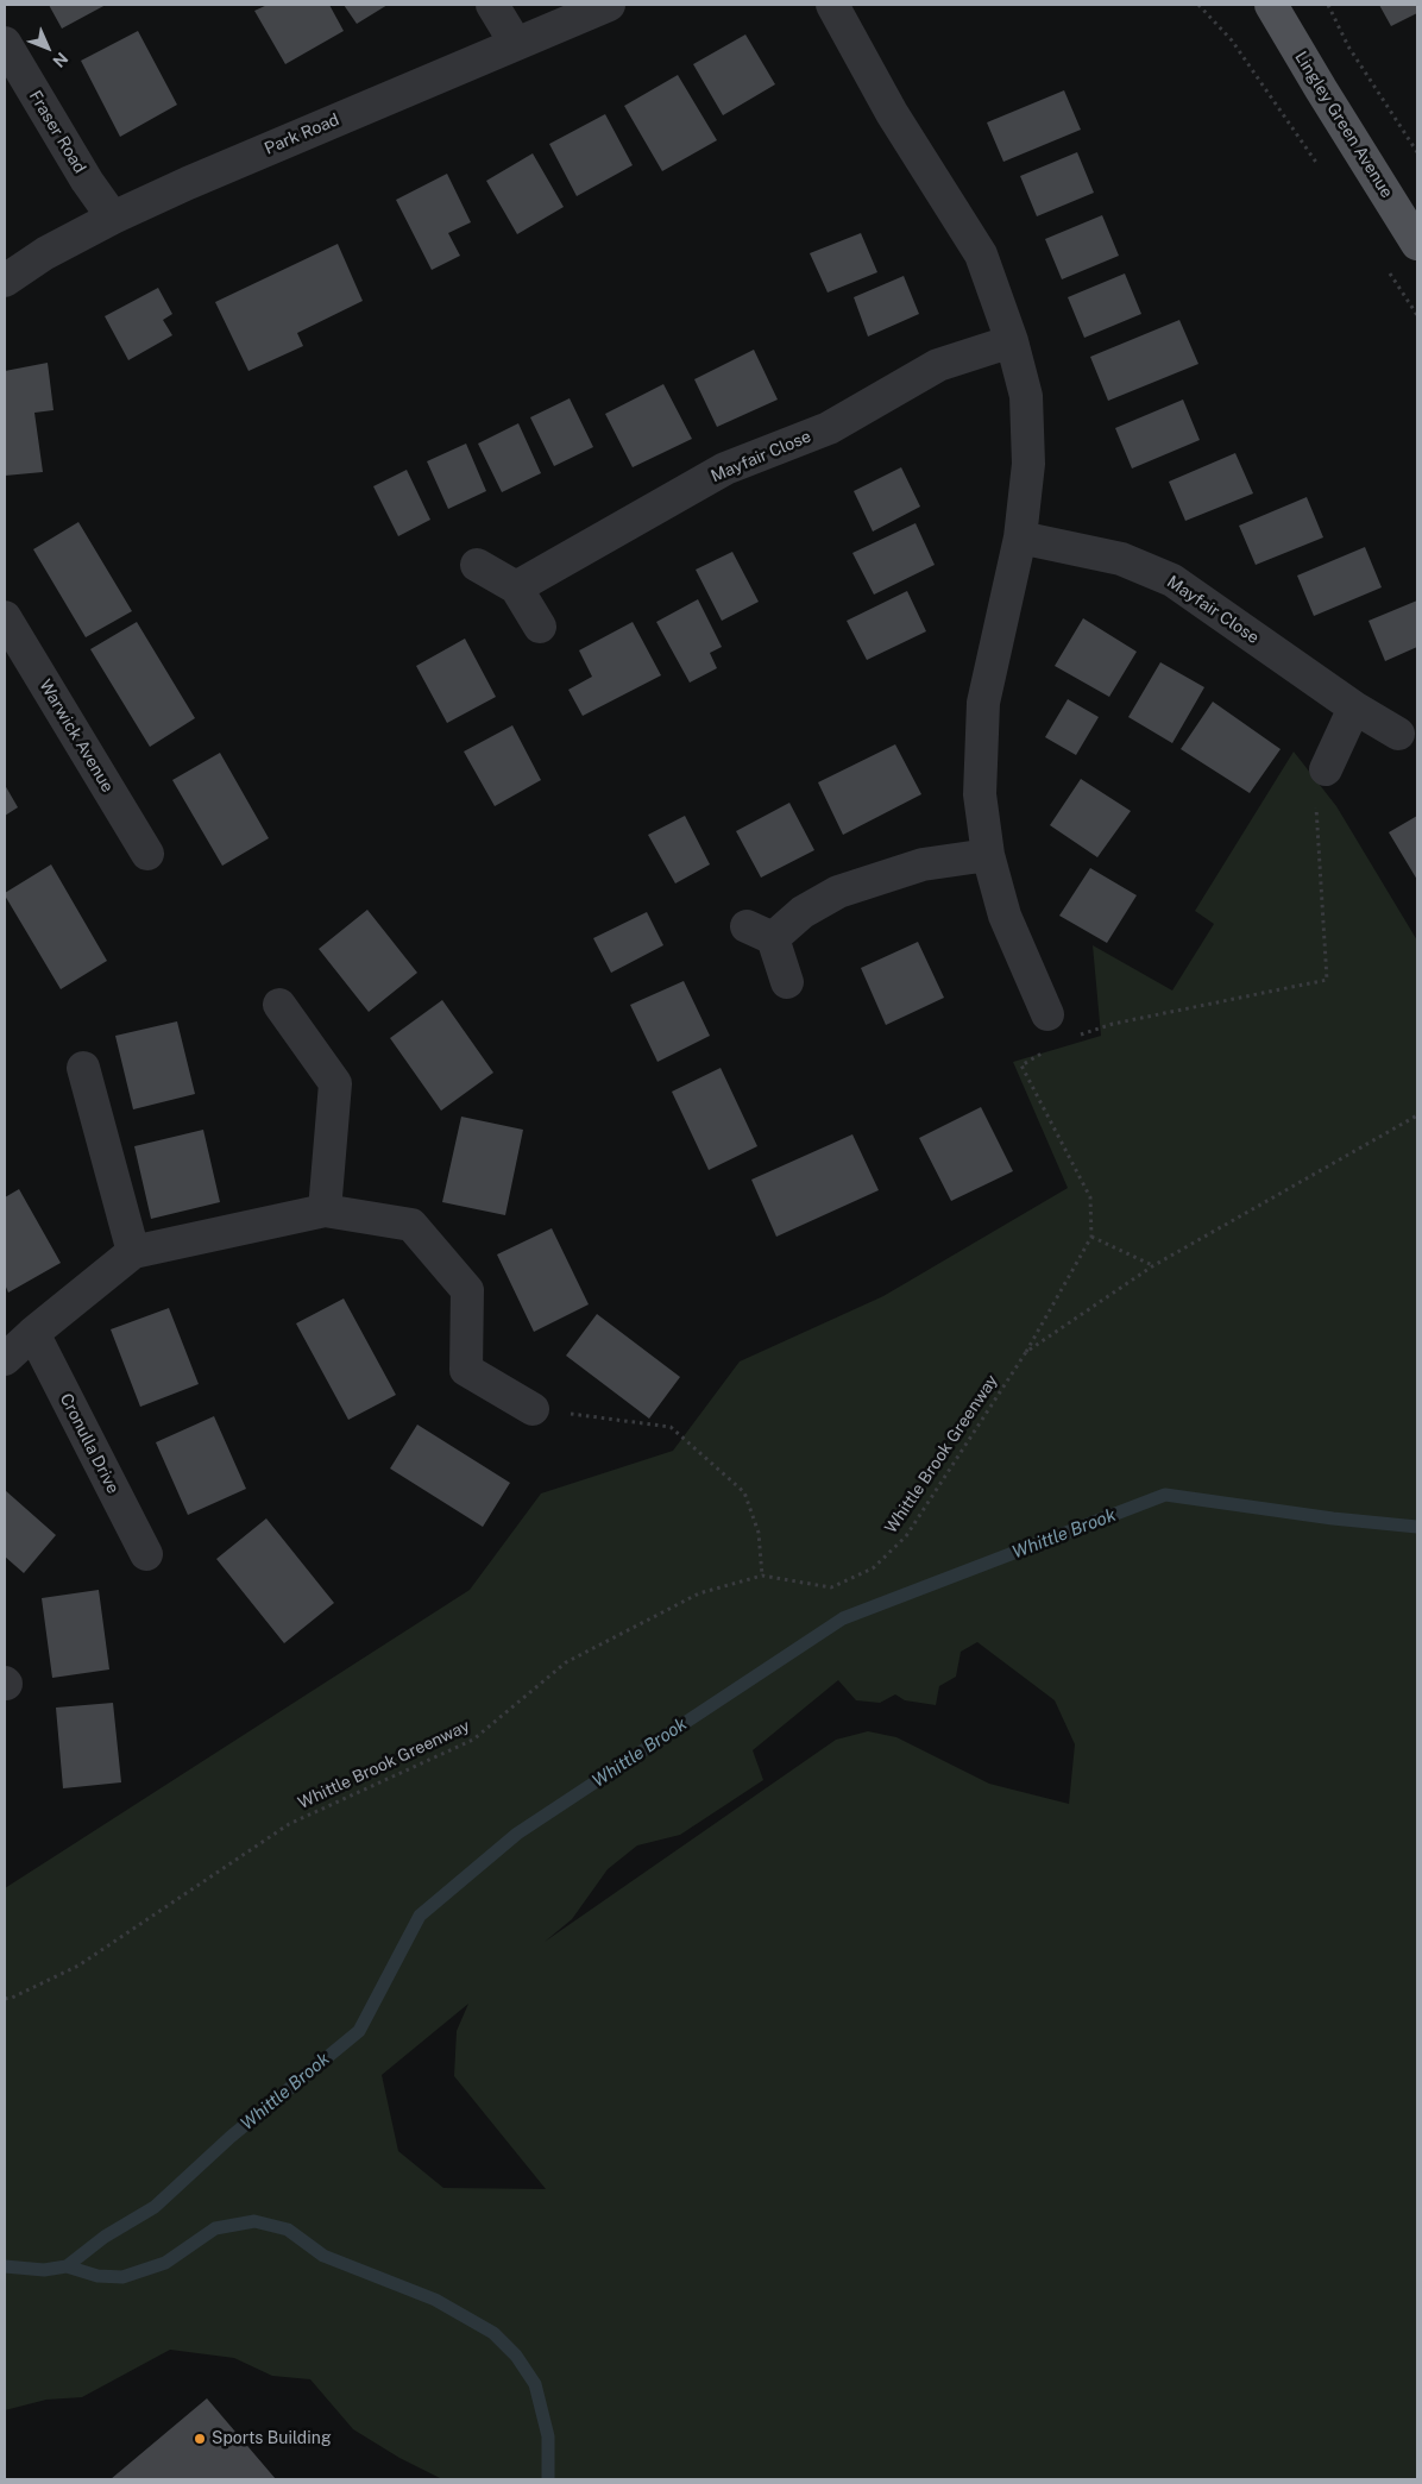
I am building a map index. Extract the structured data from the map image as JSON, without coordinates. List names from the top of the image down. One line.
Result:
{"streets":{"main road":["Lingley Green Avenue"],"street":["Fraser Road","Park Road","Mayfair Close","Warwick Avenue","Cronulla Drive"],"path":["Whittle Brook Greenway"]},"crossings":[["Fraser Road","Park Road"]],"water":["Whittle Brook"],"places":["Sports Building"],"north":"bottom right"}
